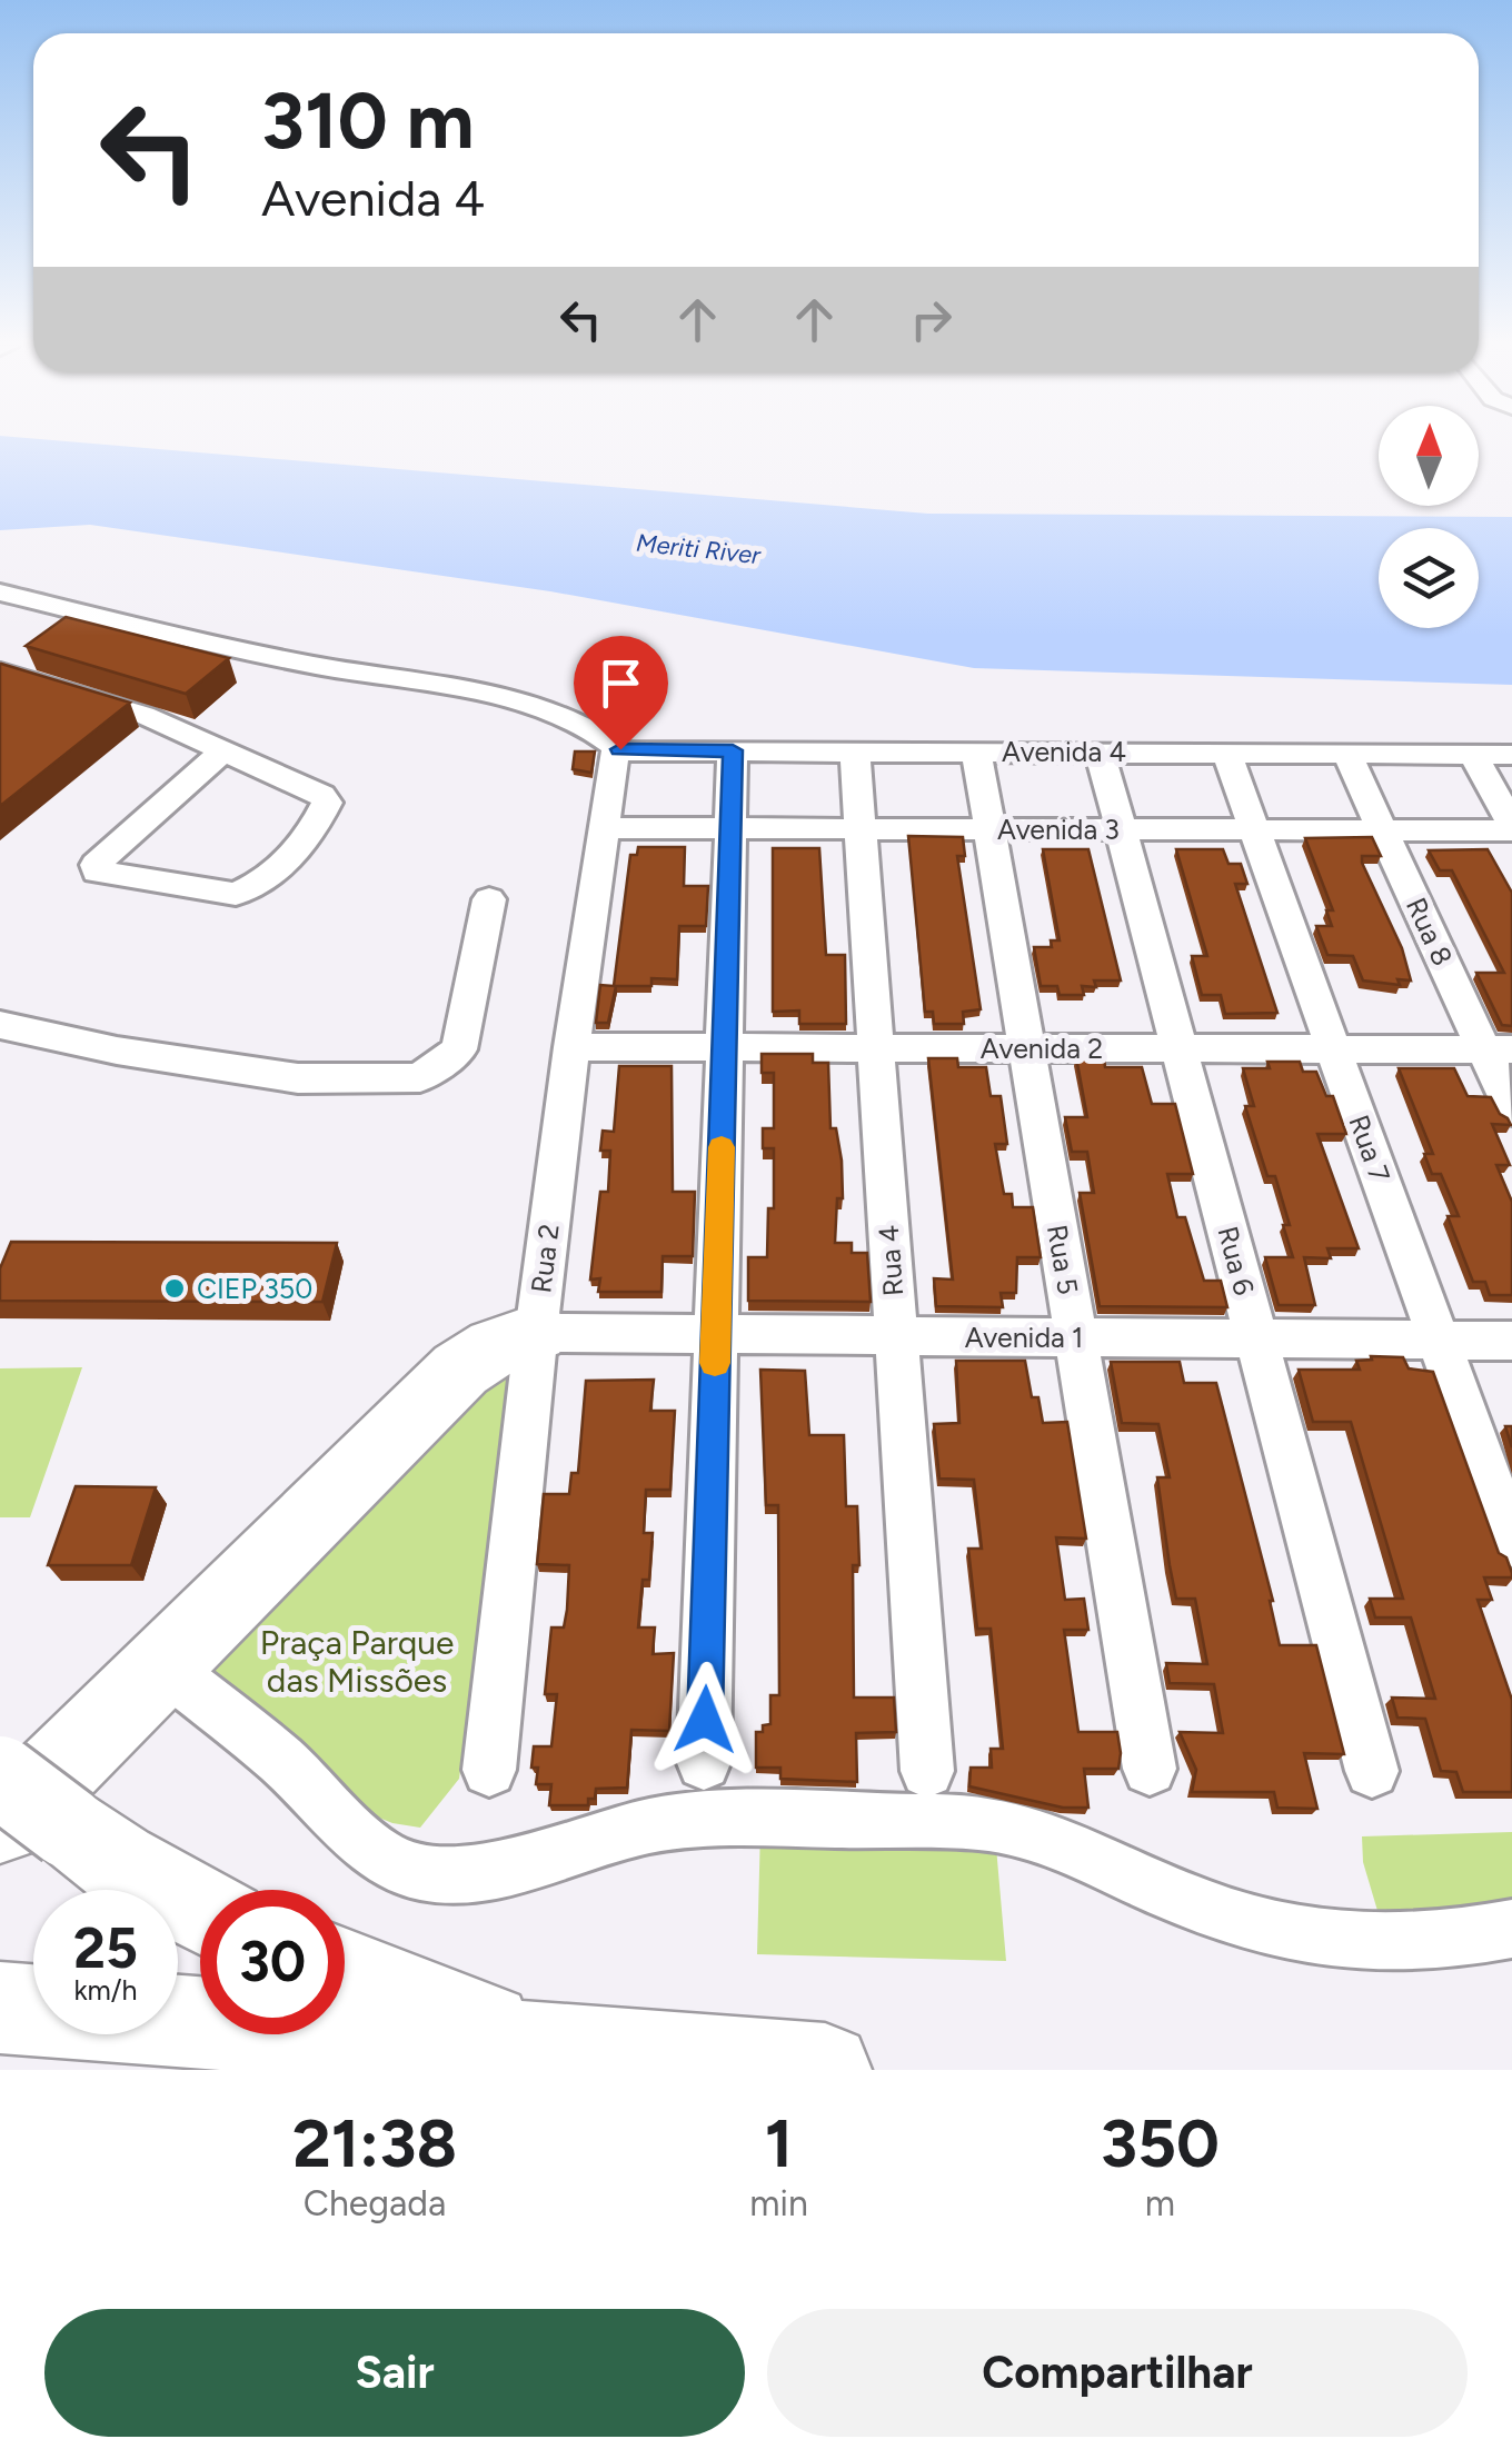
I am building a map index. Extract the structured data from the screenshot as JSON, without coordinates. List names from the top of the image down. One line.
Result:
{"streets":{"street":["Avenida 4","Avenida 3","Rua 8","Avenida 2","Rua 7","Rua 2","Rua 5","Rua 4","Rua 6","Avenida 1"]},"crossings":[["Avenida 4","Rua 8"],["Avenida 4","Rua 7"],["Avenida 4","Rua 2"],["Avenida 4","Rua 5"],["Avenida 4","Rua 4"],["Avenida 4","Rua 6"],["Avenida 3","Rua 8"],["Avenida 3","Rua 7"],["Avenida 3","Rua 2"],["Avenida 3","Rua 5"],["Avenida 3","Rua 4"],["Avenida 3","Rua 6"],["Rua 8","Avenida 2"],["Avenida 2","Rua 7"],["Avenida 2","Rua 2"],["Avenida 2","Rua 5"],["Avenida 2","Rua 4"],["Avenida 2","Rua 6"],["Rua 7","Avenida 1"],["Rua 2","Avenida 1"],["Rua 5","Avenida 1"],["Rua 4","Avenida 1"],["Rua 6","Avenida 1"]],"water":["Meriti River"],"parks":["Praça Parque das Missões"],"places":["CIEP 350"],"north":"top","page":{"turn":["310 m","Avenida 4"],"speed":"25 km/h","limit":"30","eta":["21:38","Chegada","1","min","350","m"],"buttons":["Sair","Compartilhar"]}}
